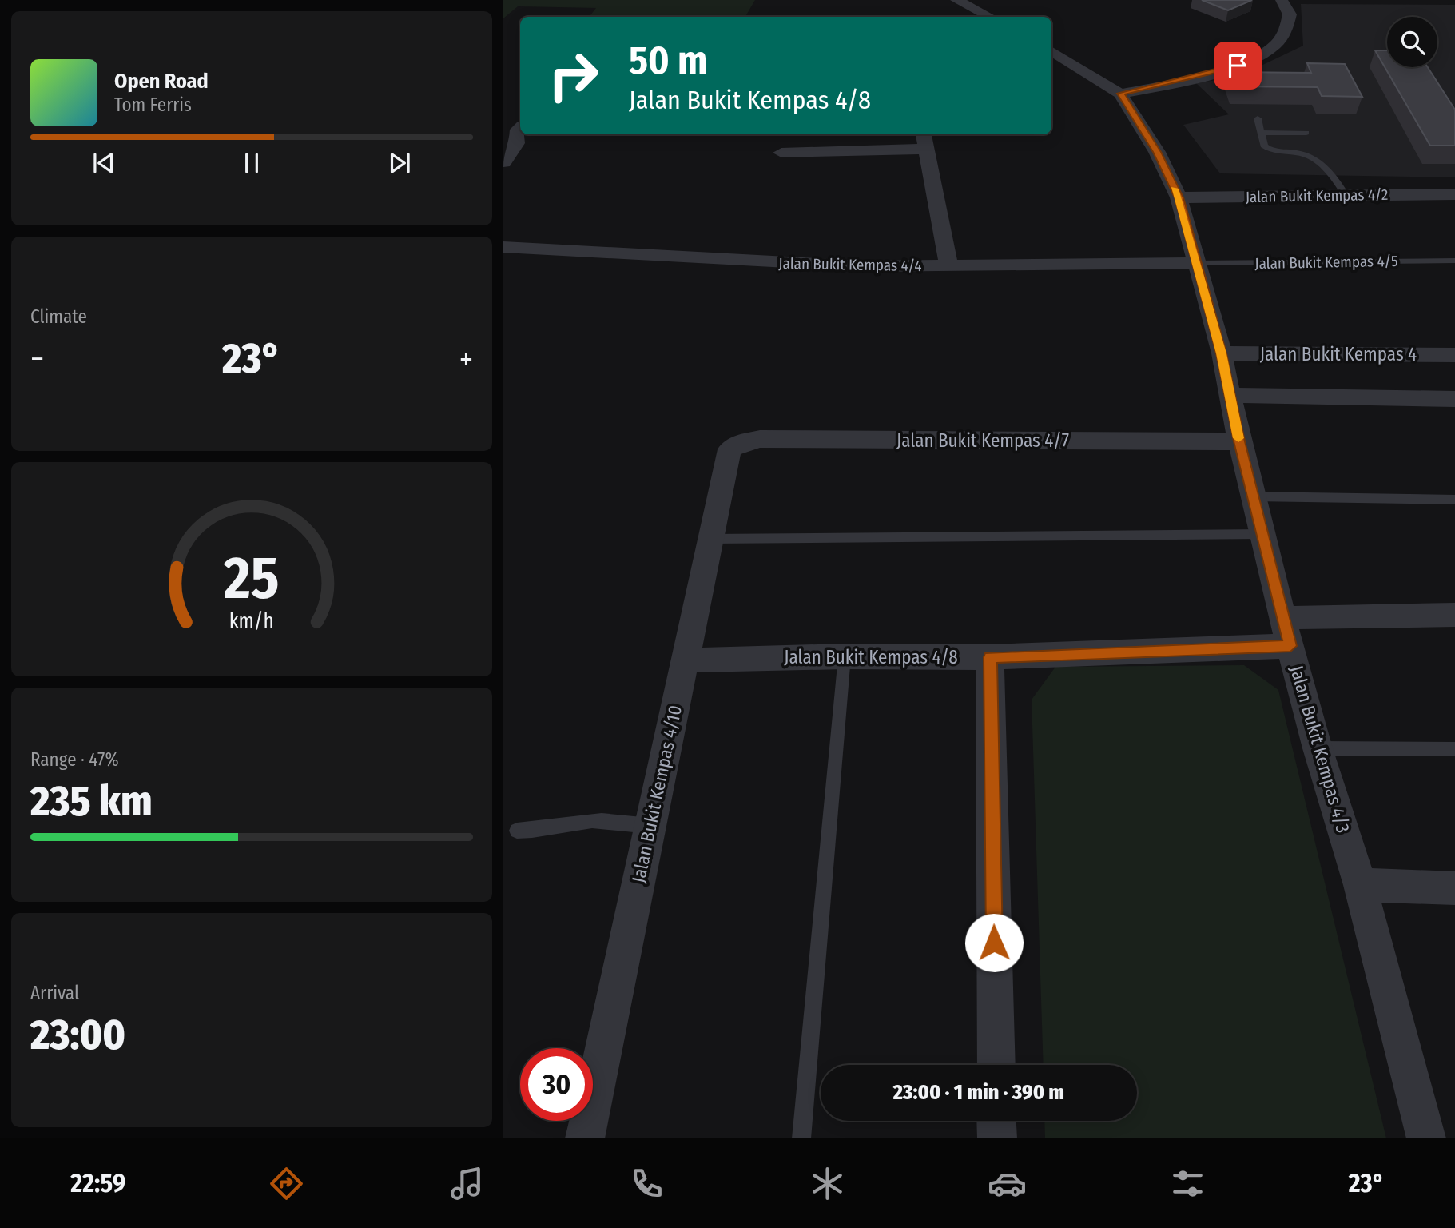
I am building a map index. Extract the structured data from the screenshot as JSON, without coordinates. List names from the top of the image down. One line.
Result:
{"streets":{"street":["Jalan Bukit Kempas 4/2","Jalan Bukit Kempas 4/4","Jalan Bukit Kempas 4","Jalan Bukit Kempas 4/7","Jalan Bukit Kempas 4/8","Jalan Bukit Kempas 4/3","Jalan Bukit Kempas 4/10"],"lane":["Jalan Bukit Kempas 4/5"]},"crossings":[["Jalan Bukit Kempas 4/2","Jalan Bukit Kempas 4/3"],["Jalan Bukit Kempas 4/5","Jalan Bukit Kempas 4/4"],["Jalan Bukit Kempas 4/5","Jalan Bukit Kempas 4/3"],["Jalan Bukit Kempas 4/4","Jalan Bukit Kempas 4/3"],["Jalan Bukit Kempas 4","Jalan Bukit Kempas 4/3"],["Jalan Bukit Kempas 4/7","Jalan Bukit Kempas 4/3"],["Jalan Bukit Kempas 4/7","Jalan Bukit Kempas 4/10"],["Jalan Bukit Kempas 4/8","Jalan Bukit Kempas 4/3"],["Jalan Bukit Kempas 4/8","Jalan Bukit Kempas 4/10"]],"page":{"turn":["50 m","Jalan Bukit Kempas 4/8"],"song":["Open Road","Tom Ferris"],"tile":["Climate",["Range · 47%","235 km"],["Arrival","23:00"]],"heat":["−","23°","+"],"limit":"30","trip":"23:00 · 1 min · 390 m","tabs":["22:59","23°"],"gauge":["25","km/h"]}}
